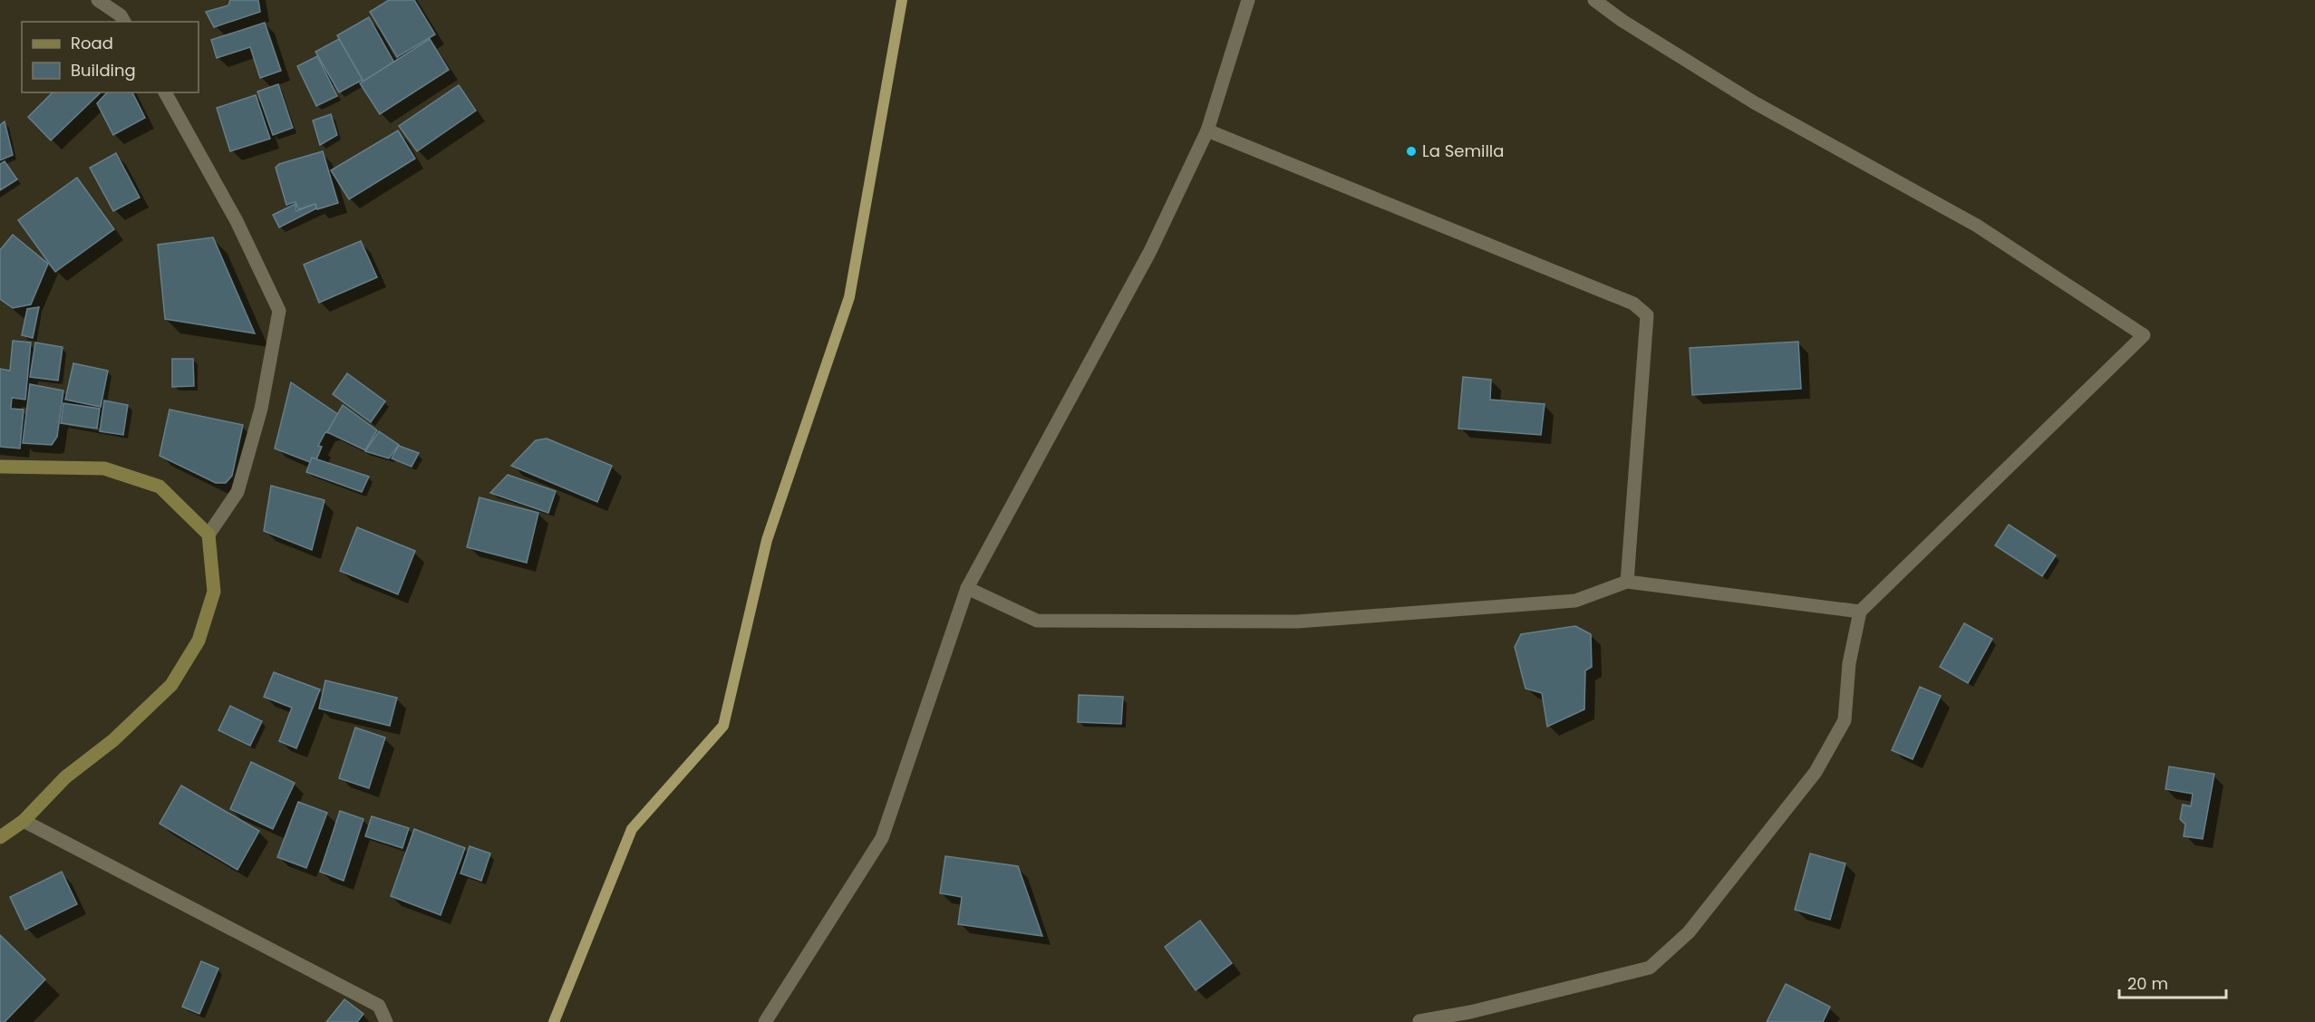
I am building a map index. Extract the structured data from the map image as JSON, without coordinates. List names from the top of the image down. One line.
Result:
{"places":["La Semilla"],"legend":["Road","Building"],"scale_bar":"20 m"}
